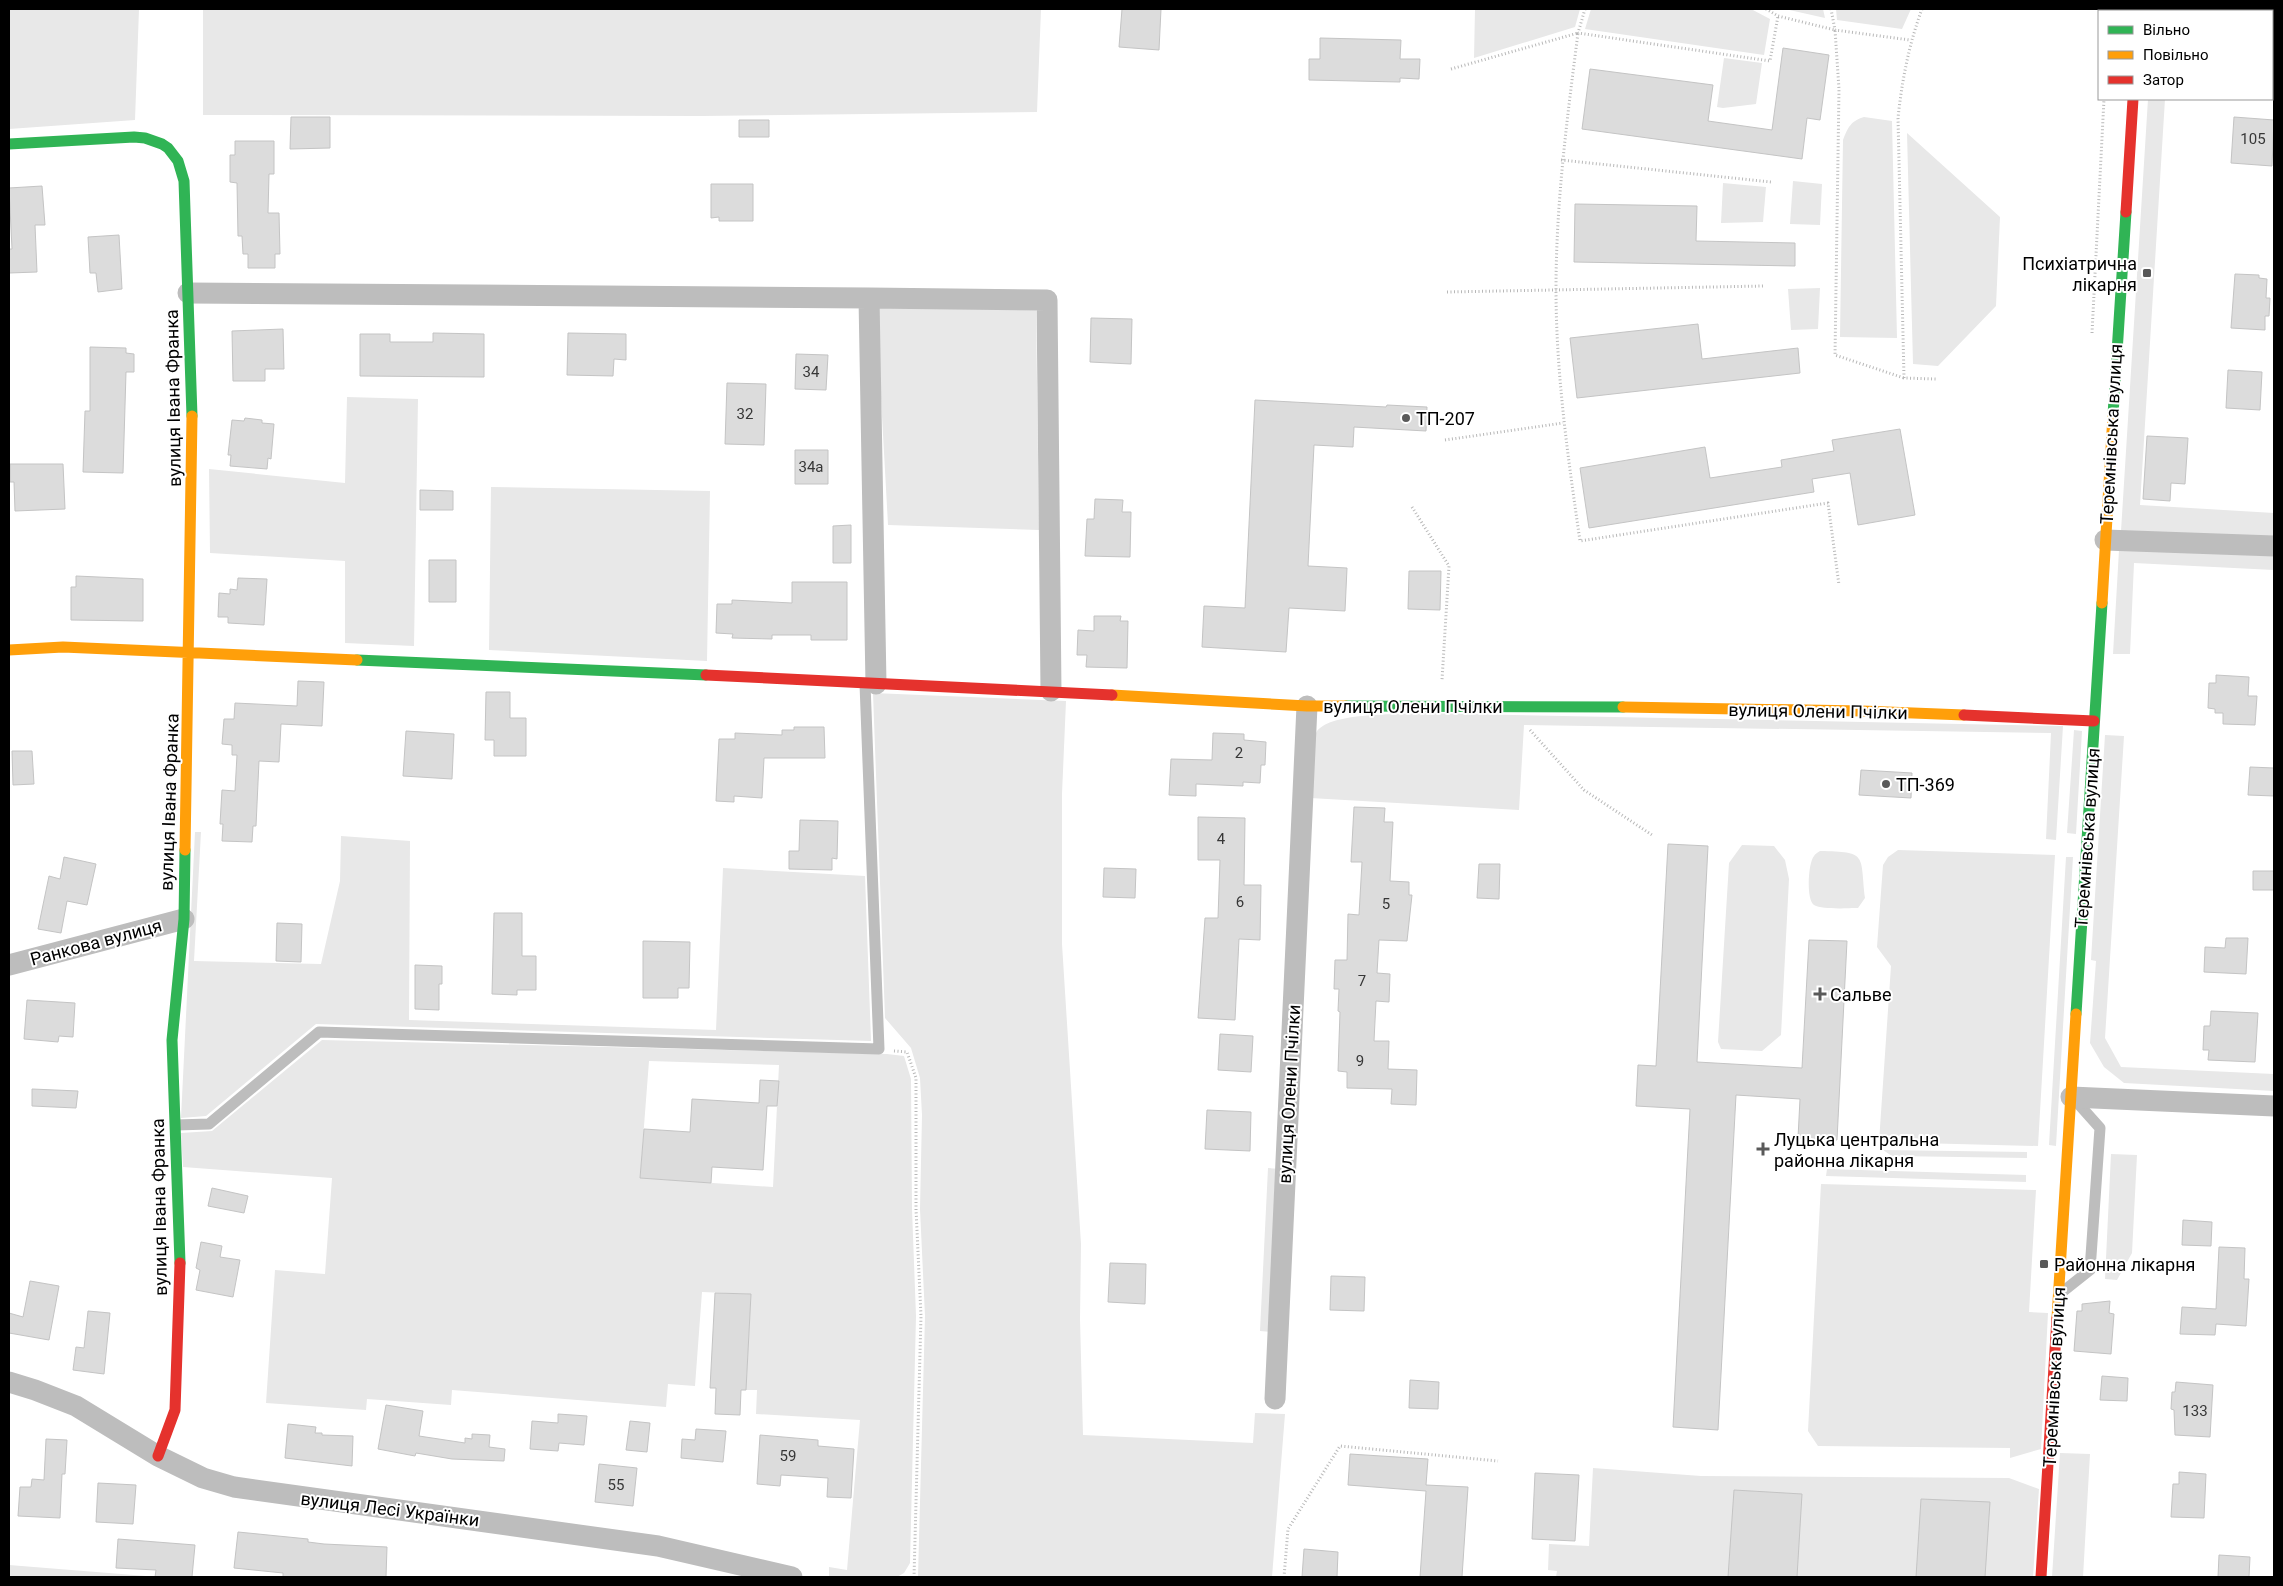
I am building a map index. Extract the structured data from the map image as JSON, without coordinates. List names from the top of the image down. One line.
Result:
{"streets":{"street":["вулиця Івана Франка","Теремнівська вулиця","вулиця Олени Пчілки","Ранкова вулиця","вулиця Лесі Українки"]},"crossings":[["вулиця Івана Франка","Ранкова вулиця"],["вулиця Івана Франка","вулиця Лесі Українки"],["Теремнівська вулиця","вулиця Олени Пчілки"]],"places":{"transit":["Психіатрична лікарня","Районна лікарня"],"other":["ТП-207","ТП-369"],"health":["Сальве","Луцька центральна районна лікарня"]},"house_numbers":["105","34","32","34а","2","4","6","5","7","9","133","59","55"],"legend":["Вільно","Повільно","Затор"]}
